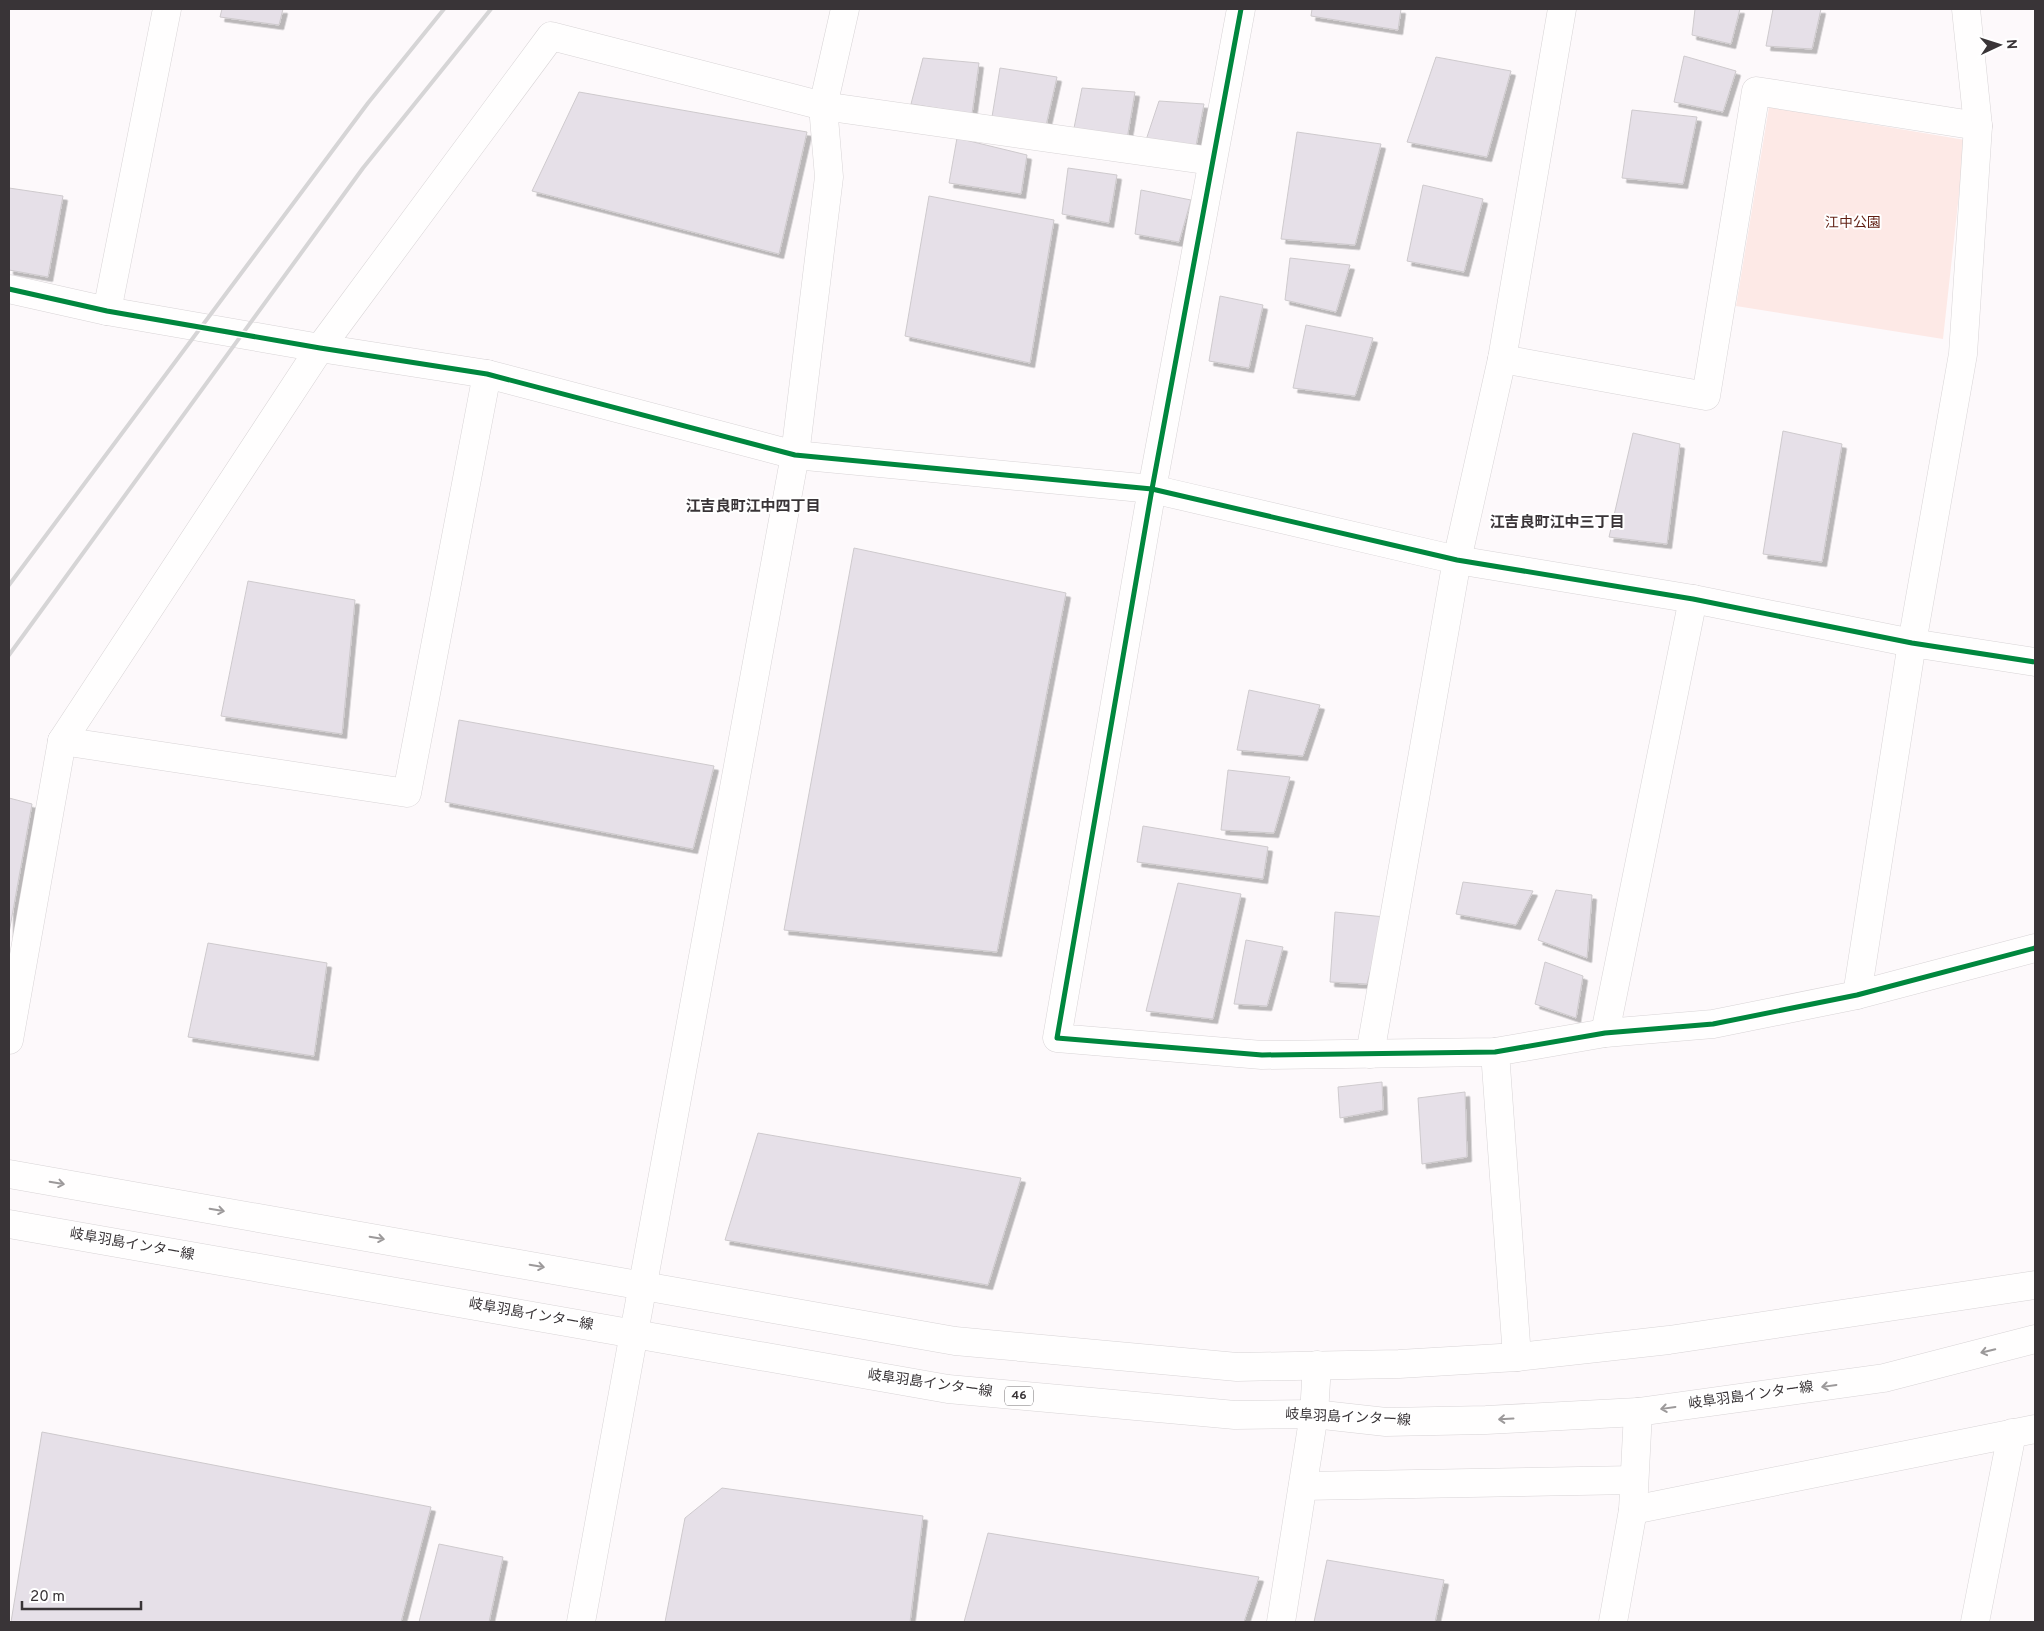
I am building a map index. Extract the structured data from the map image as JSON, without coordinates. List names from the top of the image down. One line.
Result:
{"streets":{"street":["岐阜羽島インター線","46"]},"districts":["江吉良町江中四丁目","江吉良町江中三丁目"],"parks":["江中公園"],"scale_bar":"20 m","north":"right"}
